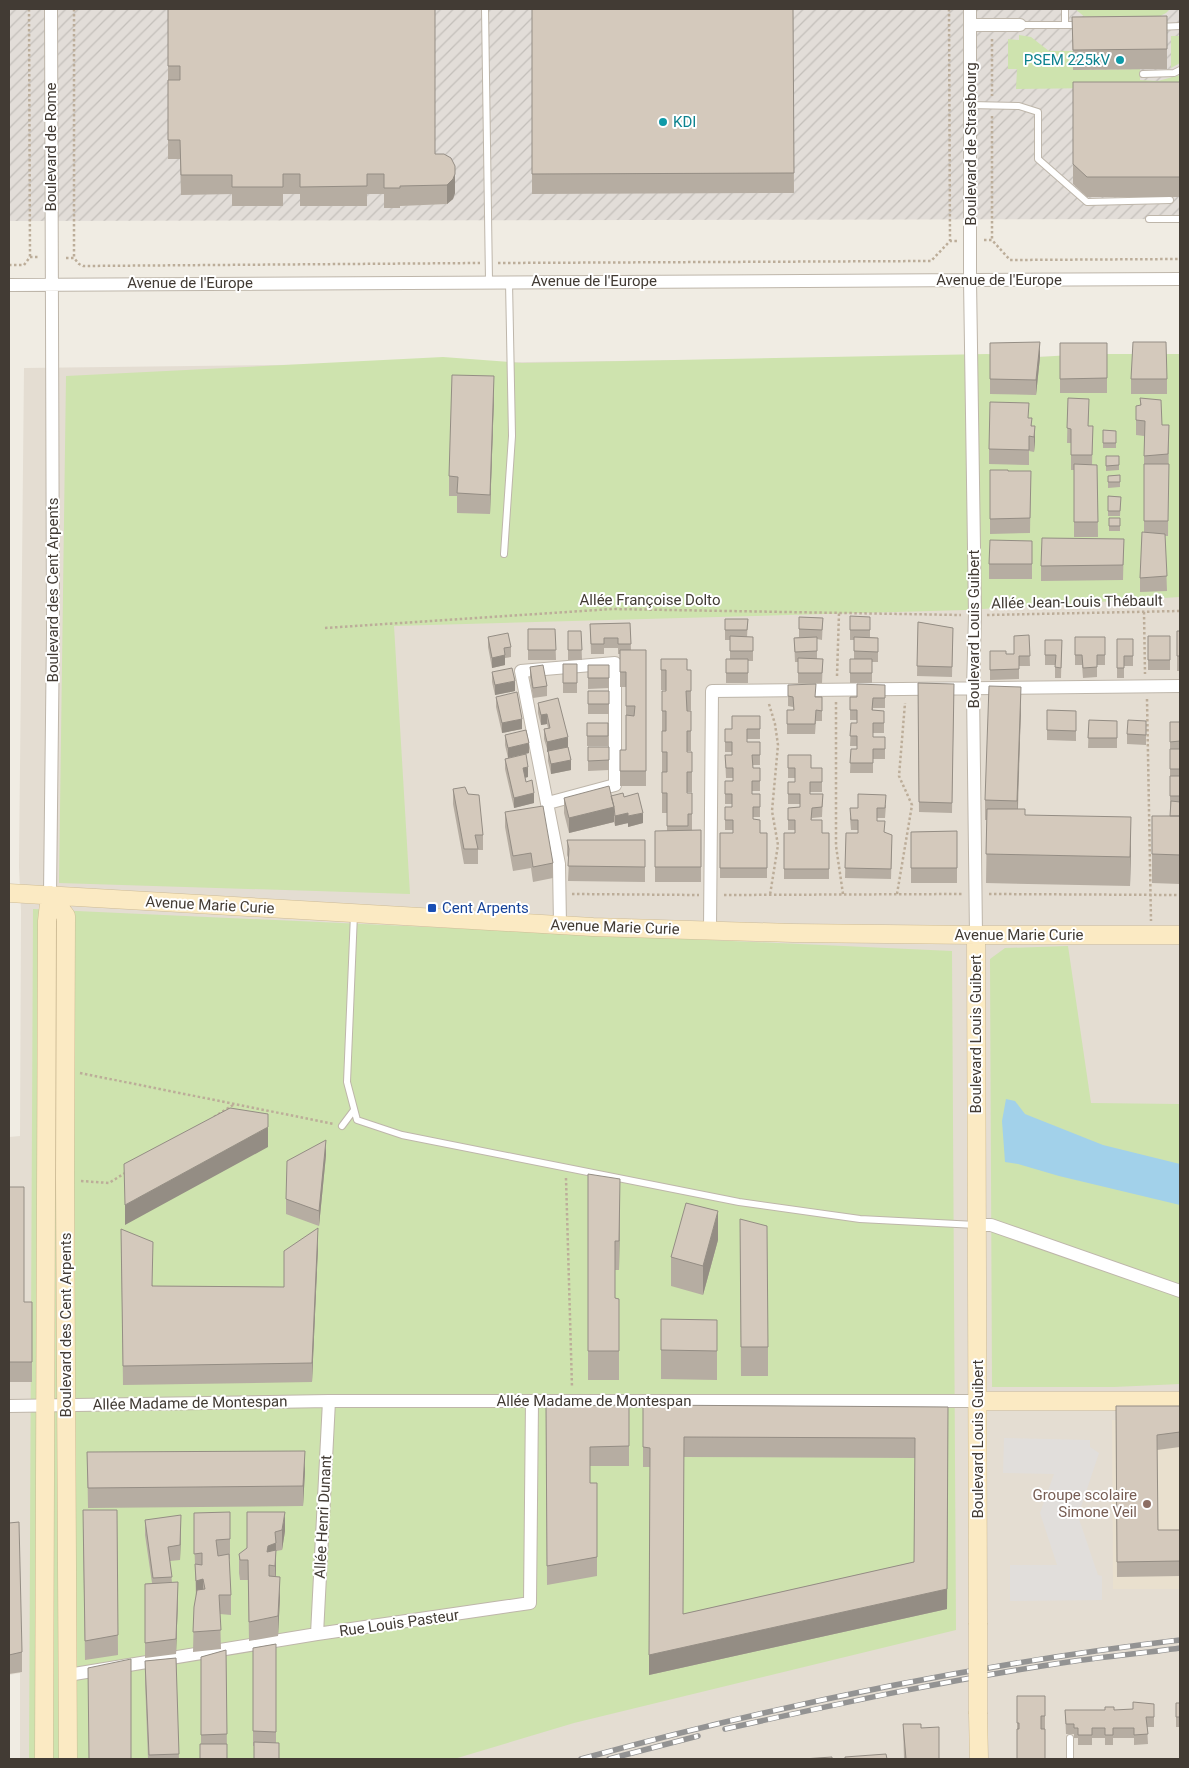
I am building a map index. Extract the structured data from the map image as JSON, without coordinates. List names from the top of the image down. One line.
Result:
{"streets":{"street":["Boulevard de Strasbourg","Boulevard de Rome","Avenue de l'Europe","Boulevard des Cent Arpents","Boulevard Louis Guibert","Avenue Marie Curie","Allée Madame de Montespan","Allée Henri Dunant","Rue Louis Pasteur"],"path":["Allée Françoise Dolto","Allée Jean-Louis Thébault"]},"crossings":[["Boulevard de Strasbourg","Avenue de l'Europe"],["Boulevard de Strasbourg","Boulevard Louis Guibert"],["Boulevard de Rome","Avenue de l'Europe"],["Boulevard de Rome","Boulevard des Cent Arpents"],["Avenue de l'Europe","Boulevard des Cent Arpents"],["Avenue de l'Europe","Boulevard Louis Guibert"],["Boulevard des Cent Arpents","Avenue Marie Curie"],["Boulevard des Cent Arpents","Allée Madame de Montespan"],["Boulevard des Cent Arpents","Rue Louis Pasteur"],["Allée Françoise Dolto","Allée Jean-Louis Thébault"],["Allée Françoise Dolto","Boulevard Louis Guibert"],["Allée Jean-Louis Thébault","Boulevard Louis Guibert"],["Boulevard Louis Guibert","Avenue Marie Curie"],["Boulevard Louis Guibert","Allée Madame de Montespan"],["Allée Madame de Montespan","Allée Henri Dunant"],["Allée Madame de Montespan","Rue Louis Pasteur"],["Allée Henri Dunant","Rue Louis Pasteur"]],"places":{"other":["PSEM 225kV","KDI","Groupe scolaire Simone Veil"],"transit":["Cent Arpents"]}}
